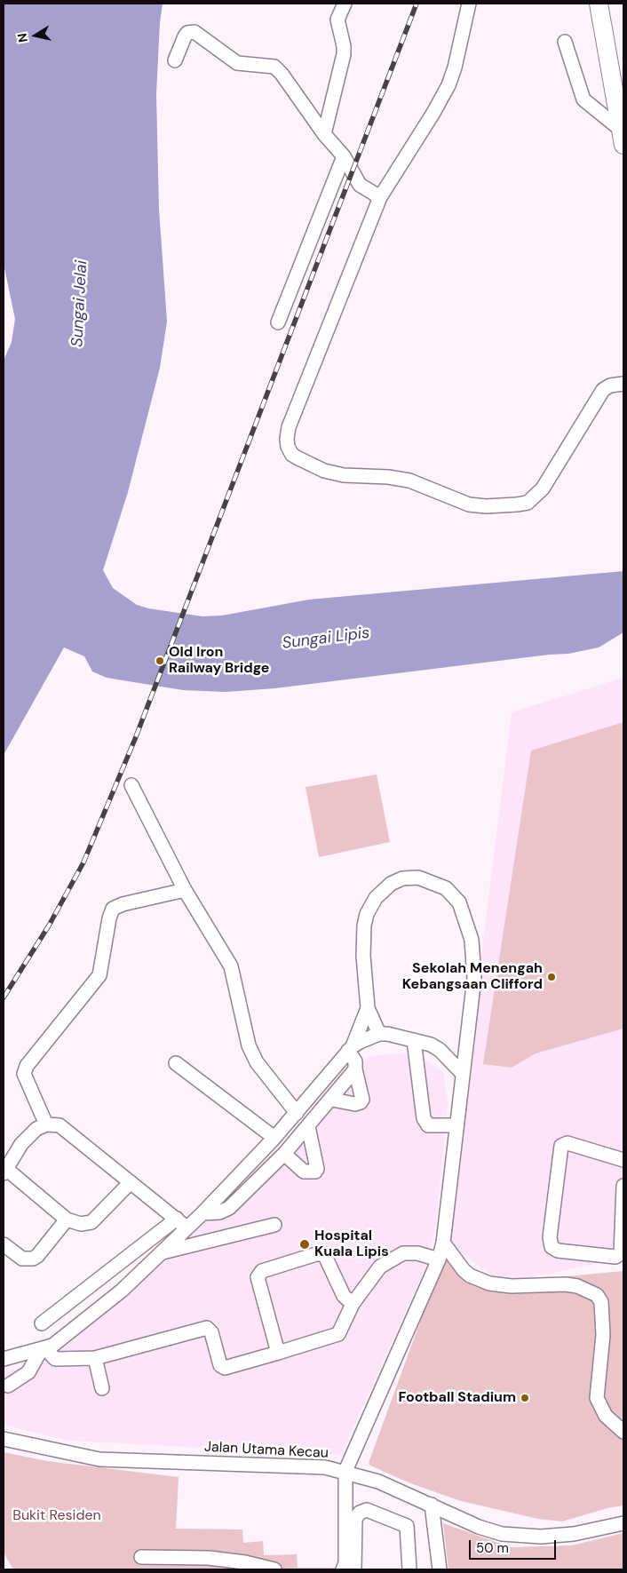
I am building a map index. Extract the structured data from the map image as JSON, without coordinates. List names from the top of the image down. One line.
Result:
{"streets":{"street":["Jalan Utama Kecau"]},"water":["Sungai Jelai","Sungai Lipis"],"parks":["Bukit Residen"],"places":["Old Iron Railway Bridge","Sekolah Menengah Kebangsaan Clifford","Hospital Kuala Lipis","Football Stadium"],"scale_bar":"50 m","north":"left"}
